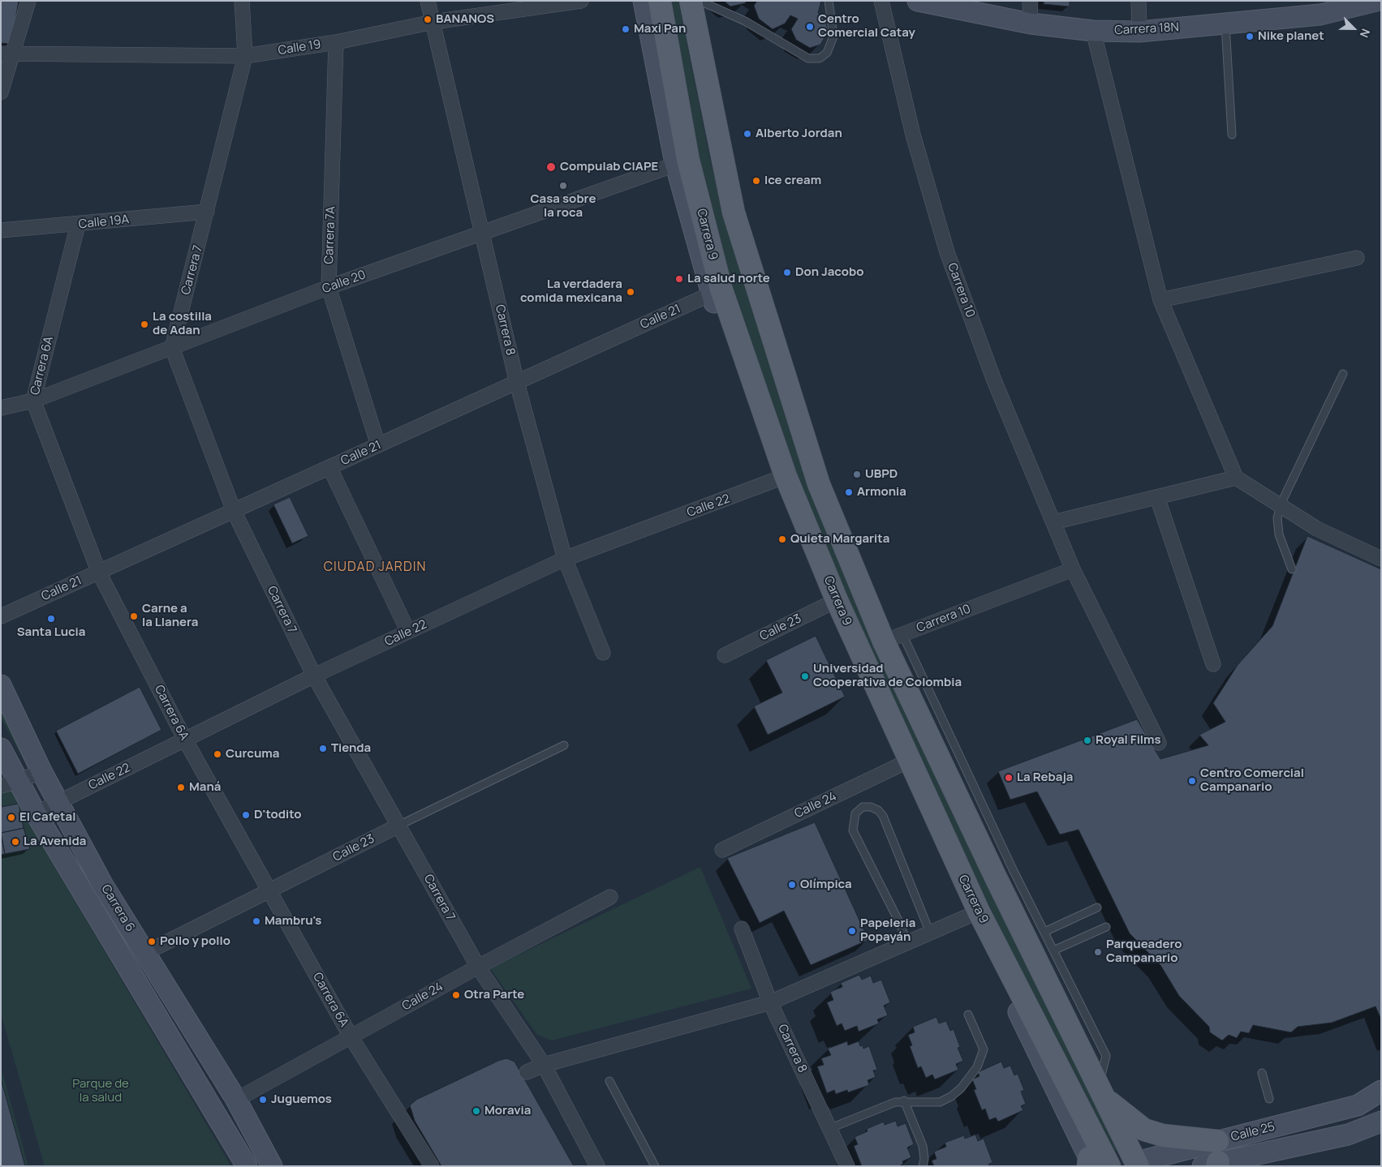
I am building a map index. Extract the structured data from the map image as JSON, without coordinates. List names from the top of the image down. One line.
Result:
{"streets":{"main road":["Carrera 18N","Carrera 9","Carrera 6","Calle 25"],"street":["Calle 19","Calle 19A","Carrera 7A","Carrera 7","Calle 20","Carrera 10","Calle 21","Carrera 8","Carrera 6A","Calle 22","Calle 23","Calle 24"]},"crossings":[["Calle 19","Carrera 7A"],["Calle 19","Carrera 7"],["Calle 19","Carrera 8"],["Calle 19A","Carrera 7"],["Calle 19A","Carrera 6A"],["Carrera 9","Calle 20"],["Carrera 9","Calle 21"],["Carrera 9","Calle 22"],["Carrera 9","Calle 23"],["Carrera 9","Calle 24"],["Carrera 7A","Calle 20"],["Carrera 7A","Calle 21"],["Carrera 7","Calle 20"],["Carrera 7","Calle 21"],["Carrera 7","Calle 22"],["Carrera 7","Calle 23"],["Carrera 7","Calle 24"],["Calle 20","Carrera 8"],["Calle 20","Carrera 6A"],["Calle 21","Carrera 8"],["Calle 21","Carrera 6A"],["Carrera 8","Calle 22"],["Carrera 6A","Calle 22"],["Carrera 6A","Calle 23"],["Carrera 6A","Calle 24"],["Calle 22","Carrera 6"],["Calle 23","Carrera 6"],["Calle 24","Carrera 6"]],"districts":["CIUDAD JARDIN"],"parks":["Parque de la salud"],"places":["BANANOS","Centro Comercial Catay","Maxi Pan","Nike planet","Alberto Jordan","Compulab CIAPE","Ice cream","Casa sobre la roca","Don Jacobo","La salud norte","La verdadera comida mexicana","La costilla de Adan","UBPD","Armonia","Quieta Margarita","Carne a la Llanera","Santa Lucia","Universidad Cooperativa de Colombia","Royal Films","Tienda","Curcuma","La Rebaja","Centro Comercial Campanario","Maná","D'todito","El Cafetal","La Avenida","Olímpica","Mambru's","Papeleria Popayán","Pollo y pollo","Parqueadero Campanario","Otra Parte","Juguemos","Moravia"],"north":"bottom right"}
